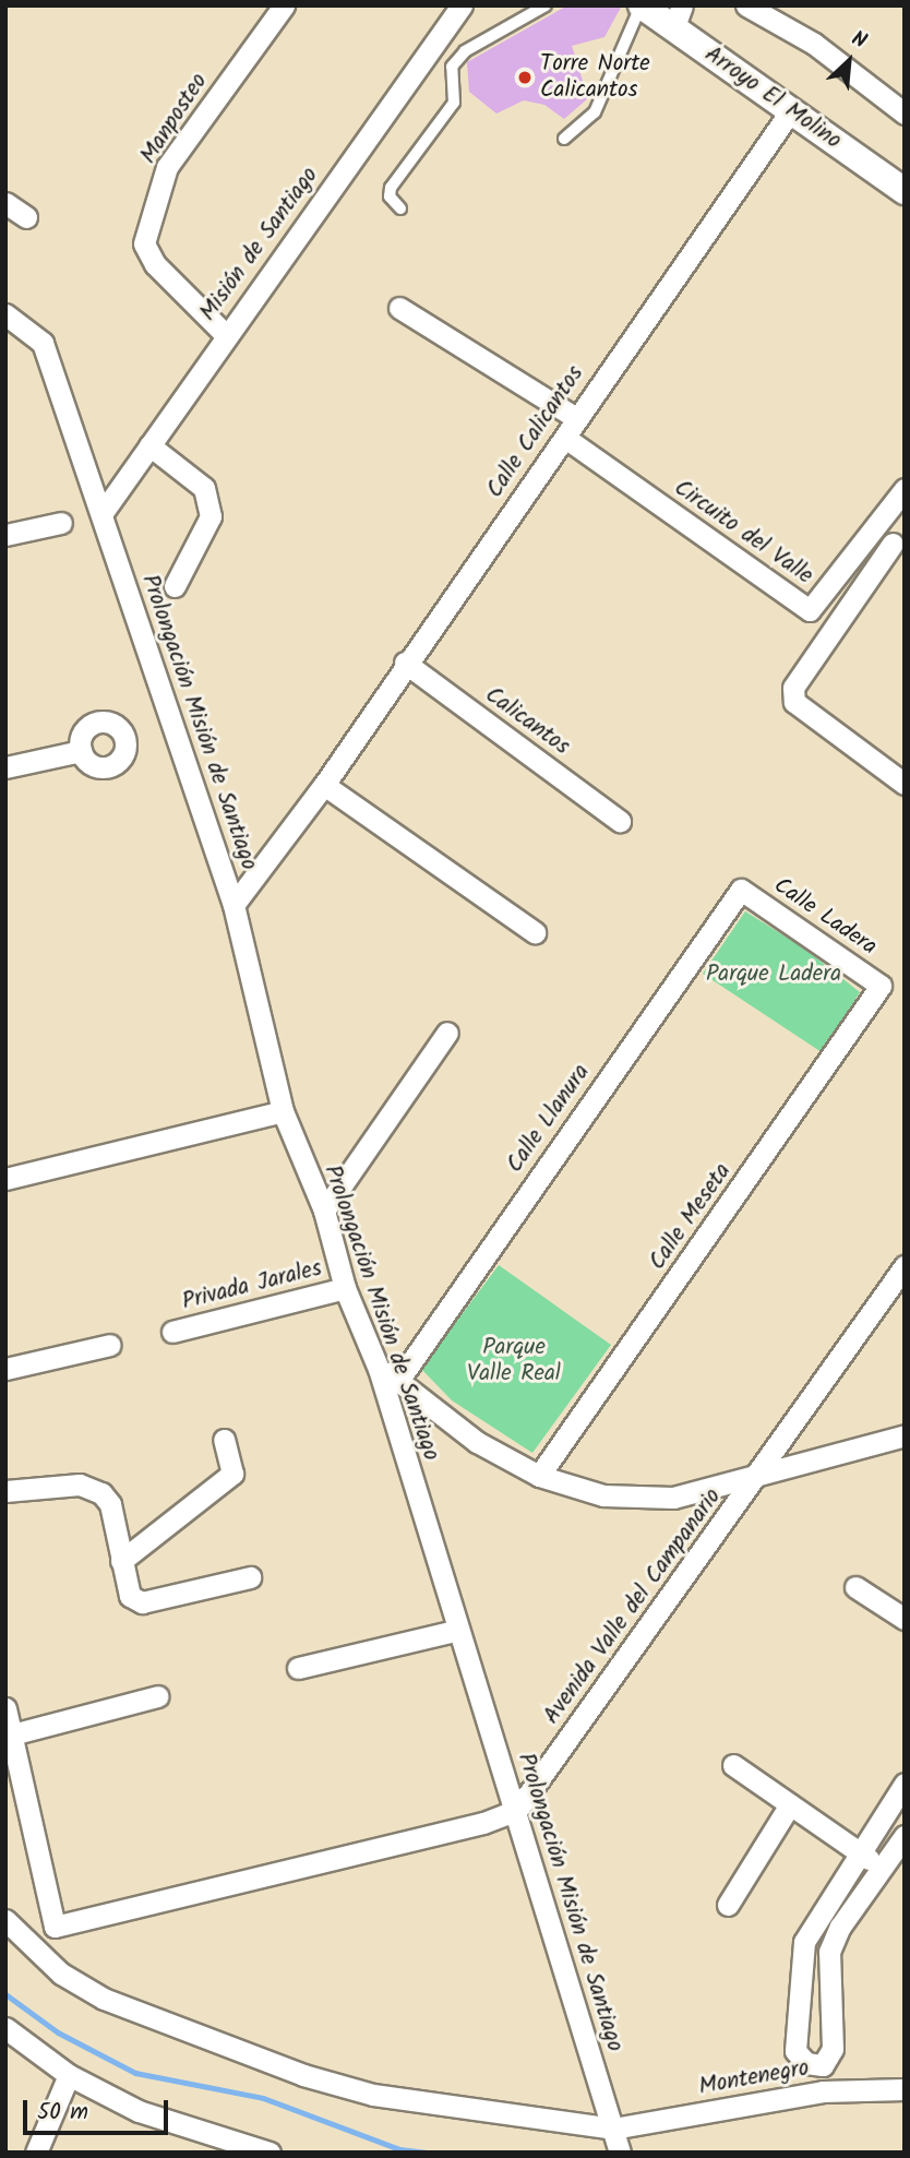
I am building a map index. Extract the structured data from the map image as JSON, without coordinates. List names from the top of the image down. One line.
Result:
{"streets":{"street":["Arroyo El Molino","Manposteo","Misión de Santiago","Calle Calicantos","Circuito del Valle","Calicantos","Prolongación Misión de Santiago","Calle Ladera","Calle Llanura","Calle Meseta","Privada Jarales","Avenida Valle del Campanario","Montenegro"]},"crossings":[["Arroyo El Molino","Calle Calicantos"],["Manposteo","Misión de Santiago"],["Misión de Santiago","Prolongación Misión de Santiago"],["Calle Calicantos","Circuito del Valle"],["Calle Calicantos","Calicantos"],["Calle Calicantos","Prolongación Misión de Santiago"],["Prolongación Misión de Santiago","Privada Jarales"],["Prolongación Misión de Santiago","Avenida Valle del Campanario"],["Prolongación Misión de Santiago","Montenegro"],["Calle Ladera","Calle Llanura"],["Calle Ladera","Calle Meseta"]],"parks":["Parque Ladera","Parque Valle Real"],"places":["Torre Norte Calicantos"],"scale_bar":"50 m","north":"top right"}
